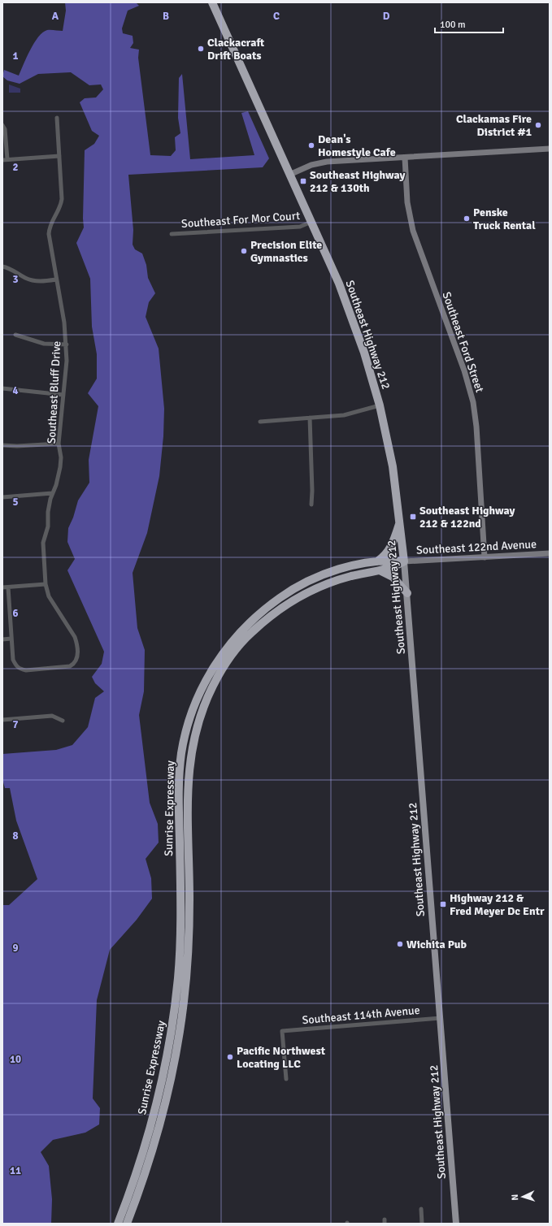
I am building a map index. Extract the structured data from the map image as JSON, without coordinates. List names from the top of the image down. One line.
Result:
{"streets":{"highway":["Southeast Highway 212","Sunrise Expressway"],"street":["Southeast For Mor Court","Southeast Ford Street","Southeast Bluff Drive","Southeast 122nd Avenue","Southeast 114th Avenue"]},"crossings":[["Southeast For Mor Court","Southeast Highway 212"],["Southeast Highway 212","Southeast 122nd Avenue"],["Southeast Highway 212","Sunrise Expressway"],["Southeast Highway 212","Southeast 114th Avenue"],["Southeast Ford Street","Southeast 122nd Avenue"],["Southeast 122nd Avenue","Sunrise Expressway"]],"places":{"other":["Clackacraft Drift Boats","Clackamas Fire District #1","Dean's Homestyle Cafe","Penske Truck Rental","Precision Elite Gymnastics","Wichita Pub","Pacific Northwest Locating LLC"],"transit":["Southeast Highway 212 & 130th","Southeast Highway 212 & 122nd","Highway 212 & Fred Meyer Dc Entr"]},"scale_bar":"100 m","north":"left","grid":{"columns":["A","B","C","D"],"rows":["1","2","3","4","5","6","7","8","9","10","11"]}}
